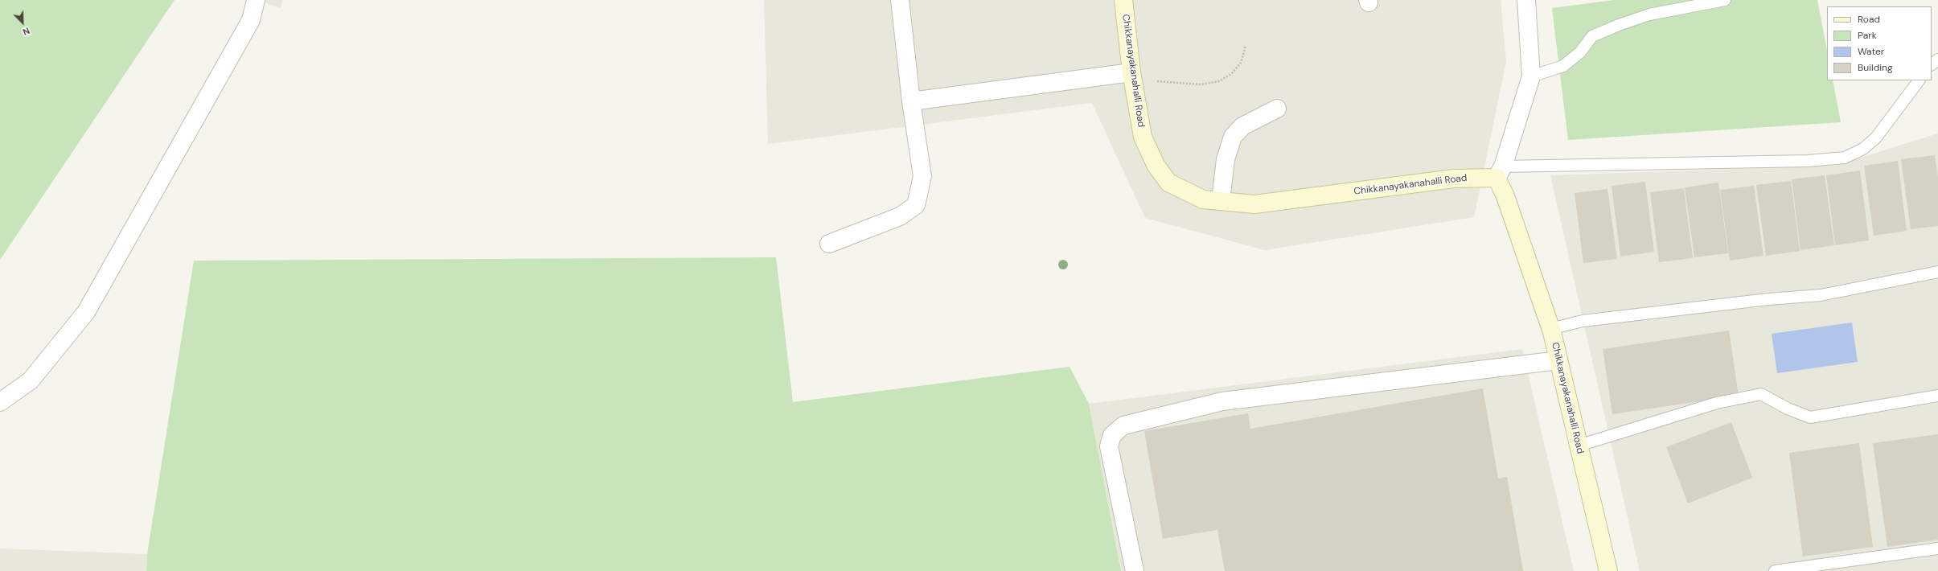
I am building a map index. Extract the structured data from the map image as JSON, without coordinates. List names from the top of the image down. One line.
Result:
{"streets":{"main road":["Chikkanayakanahalli Road"]},"legend":["Road","Park","Water","Building"],"north":"bottom right"}
